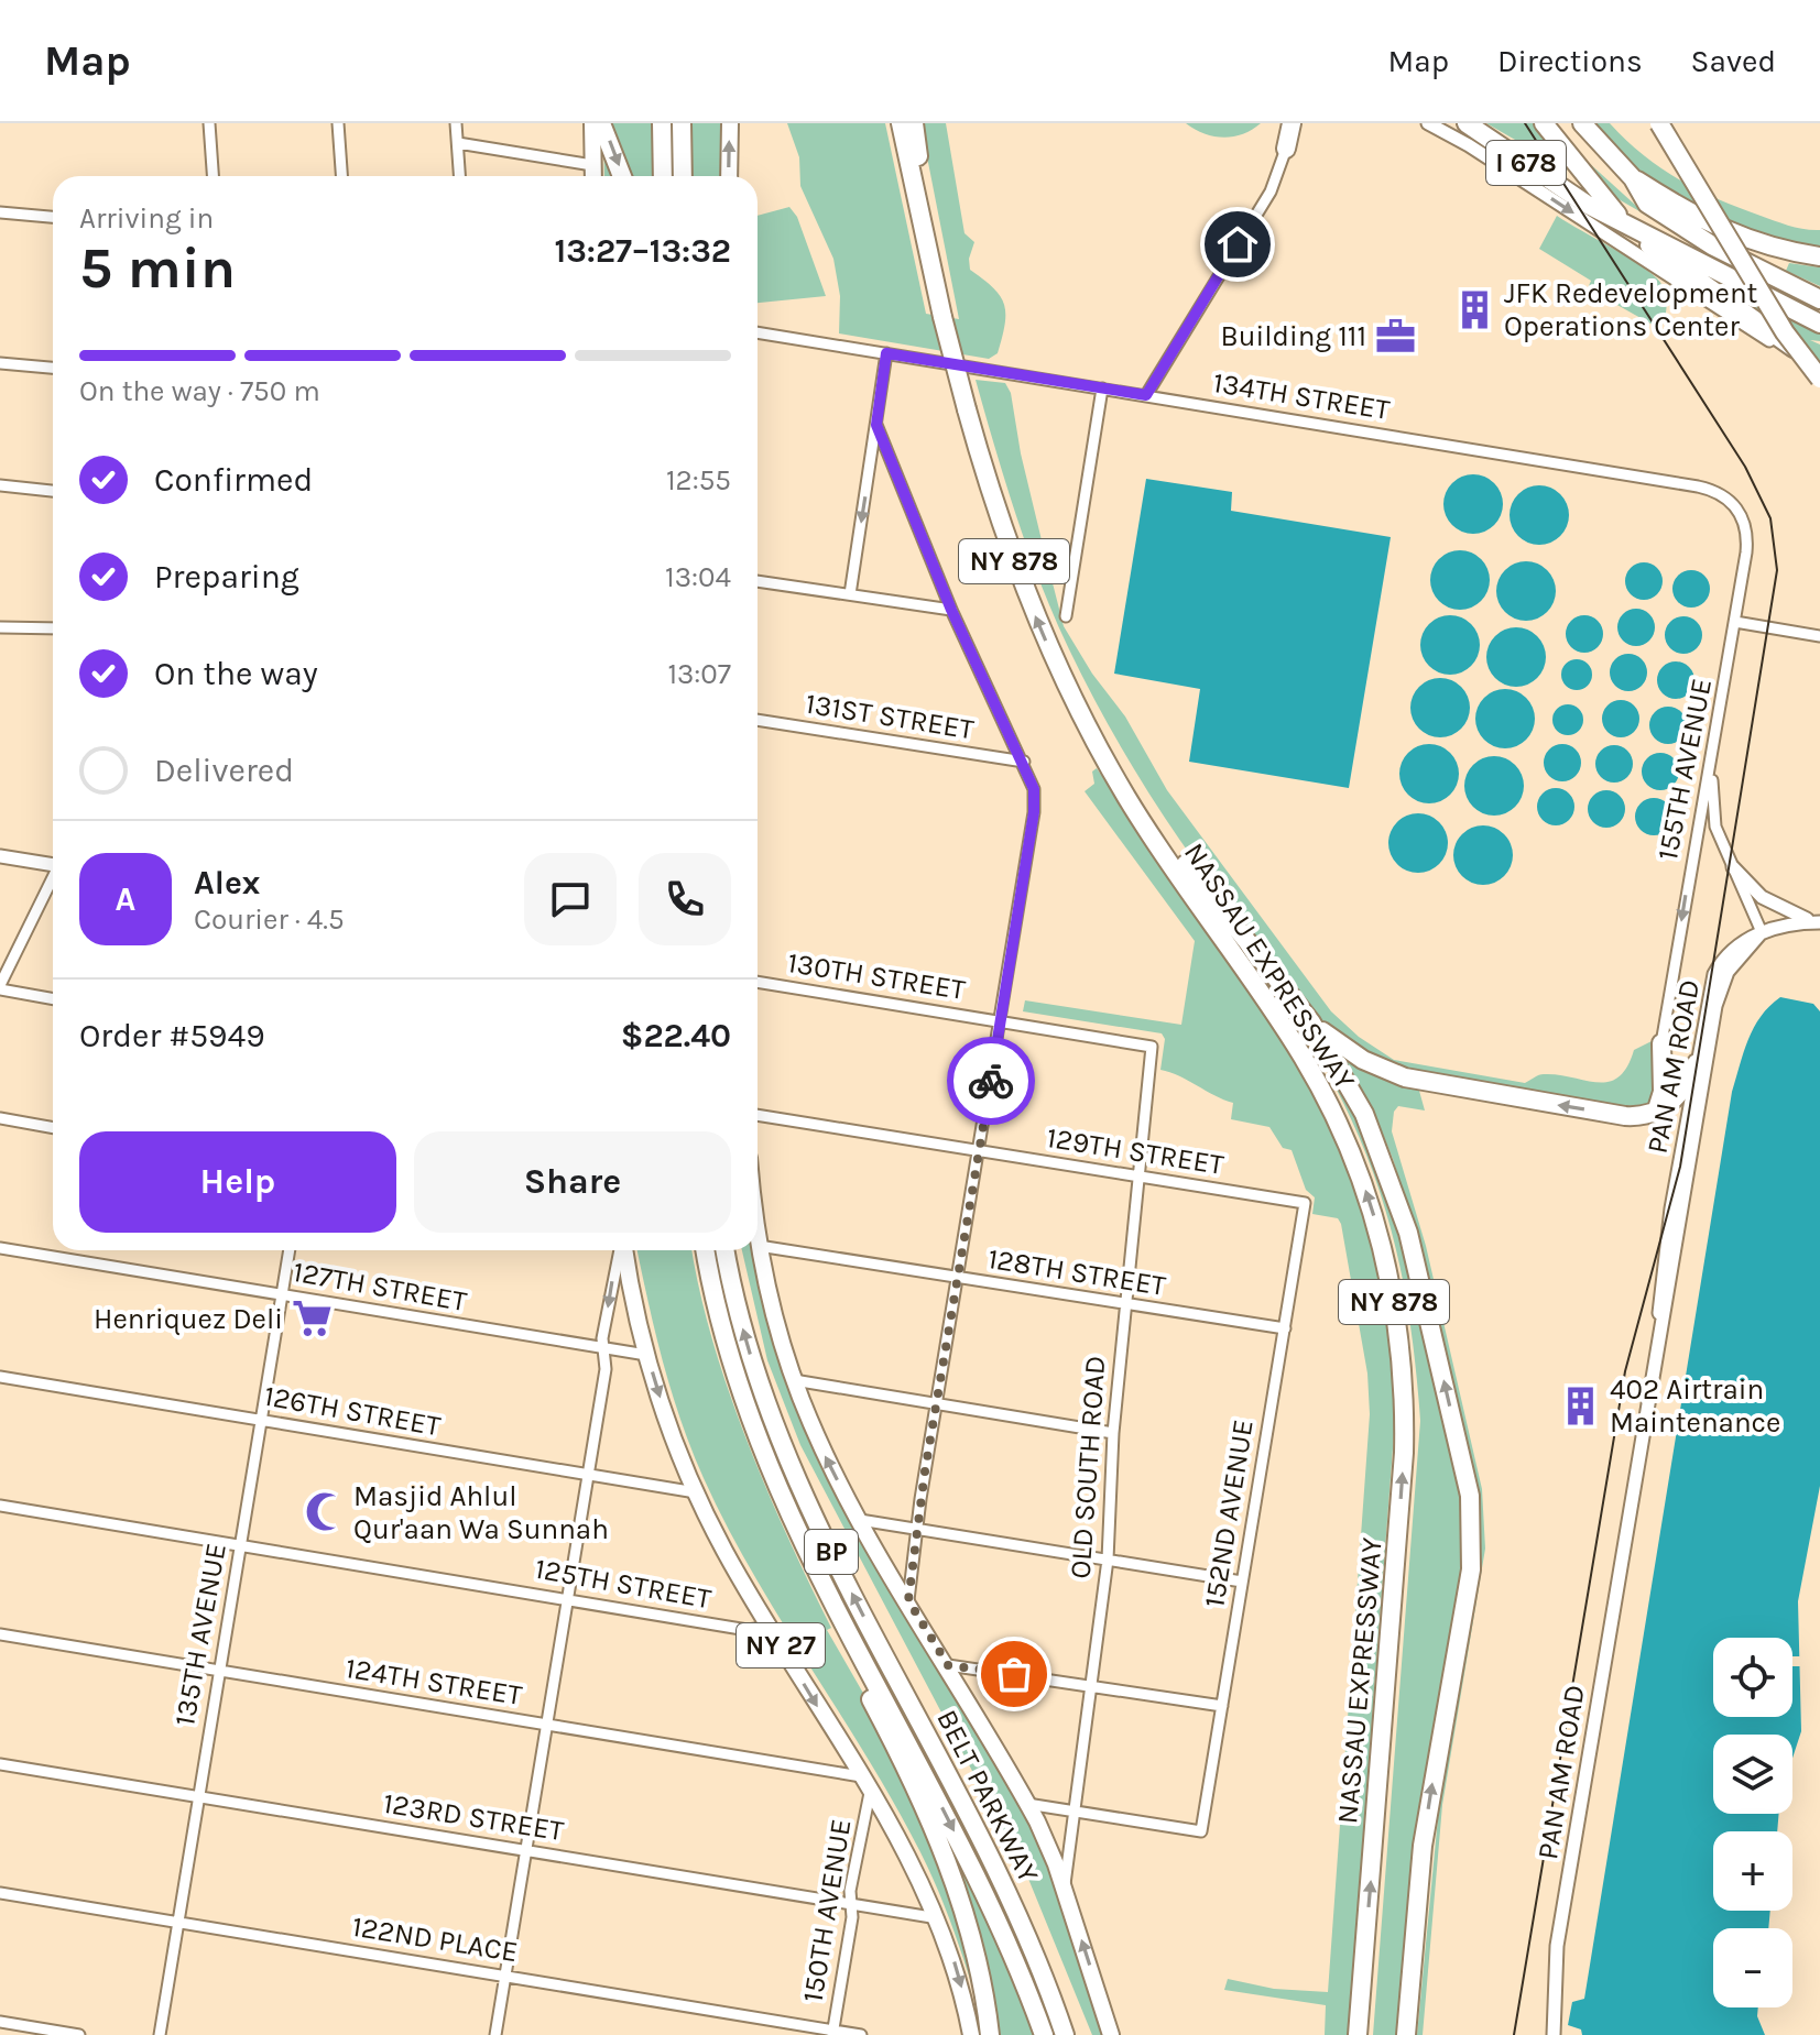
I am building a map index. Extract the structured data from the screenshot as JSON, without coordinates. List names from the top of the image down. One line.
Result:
{"streets":{"highway":["I 678","NY 878","NASSAU EXPRESSWAY","BP","BELT PARKWAY"],"main road":["NY 27"],"street":["134TH STREET","131ST STREET","155TH AVENUE","130TH STREET","PAN AM ROAD","129TH STREET","128TH STREET","127TH STREET","126TH STREET","OLD SOUTH ROAD","152ND AVENUE","125TH STREET","135TH AVENUE","124TH STREET","123RD STREET","150TH AVENUE","122ND PLACE"]},"crossings":[["134TH STREET","155TH AVENUE"],["130TH STREET","OLD SOUTH ROAD"],["129TH STREET","OLD SOUTH ROAD"],["129TH STREET","152ND AVENUE"],["128TH STREET","OLD SOUTH ROAD"],["128TH STREET","152ND AVENUE"],["127TH STREET","135TH AVENUE"],["127TH STREET","NY 27"],["126TH STREET","135TH AVENUE"],["126TH STREET","NY 27"],["OLD SOUTH ROAD","152ND AVENUE"],["125TH STREET","135TH AVENUE"],["125TH STREET","NY 27"],["135TH AVENUE","124TH STREET"],["135TH AVENUE","123RD STREET"],["135TH AVENUE","122ND PLACE"],["NY 27","124TH STREET"],["NY 27","123RD STREET"],["NY 27","150TH AVENUE"],["123RD STREET","150TH AVENUE"],["150TH AVENUE","122ND PLACE"]],"places":{"building":["JFK Redevelopment Operations Center","402 Airtrain Maintenance"],"office":["Building 111"],"supermarket":["Henriquez Deli"],"mosque":["Masjid Ahlul Qur'aan Wa Sunnah"]},"page":{"header":"Map","nav":["Map","Directions","Saved"],"heading":["5 min","Arriving in","13:27–13:32"],"panel":["Alex","Courier · 4.5","Order #5949","$22.40"],"bar":"On the way · 750 m","list":[["Confirmed","12:55"],["Preparing","13:04"],["On the way","13:07"],"Delivered"],"round":"A","buttons":["Help","Share"],"map_buttons":["+","−"]}}
